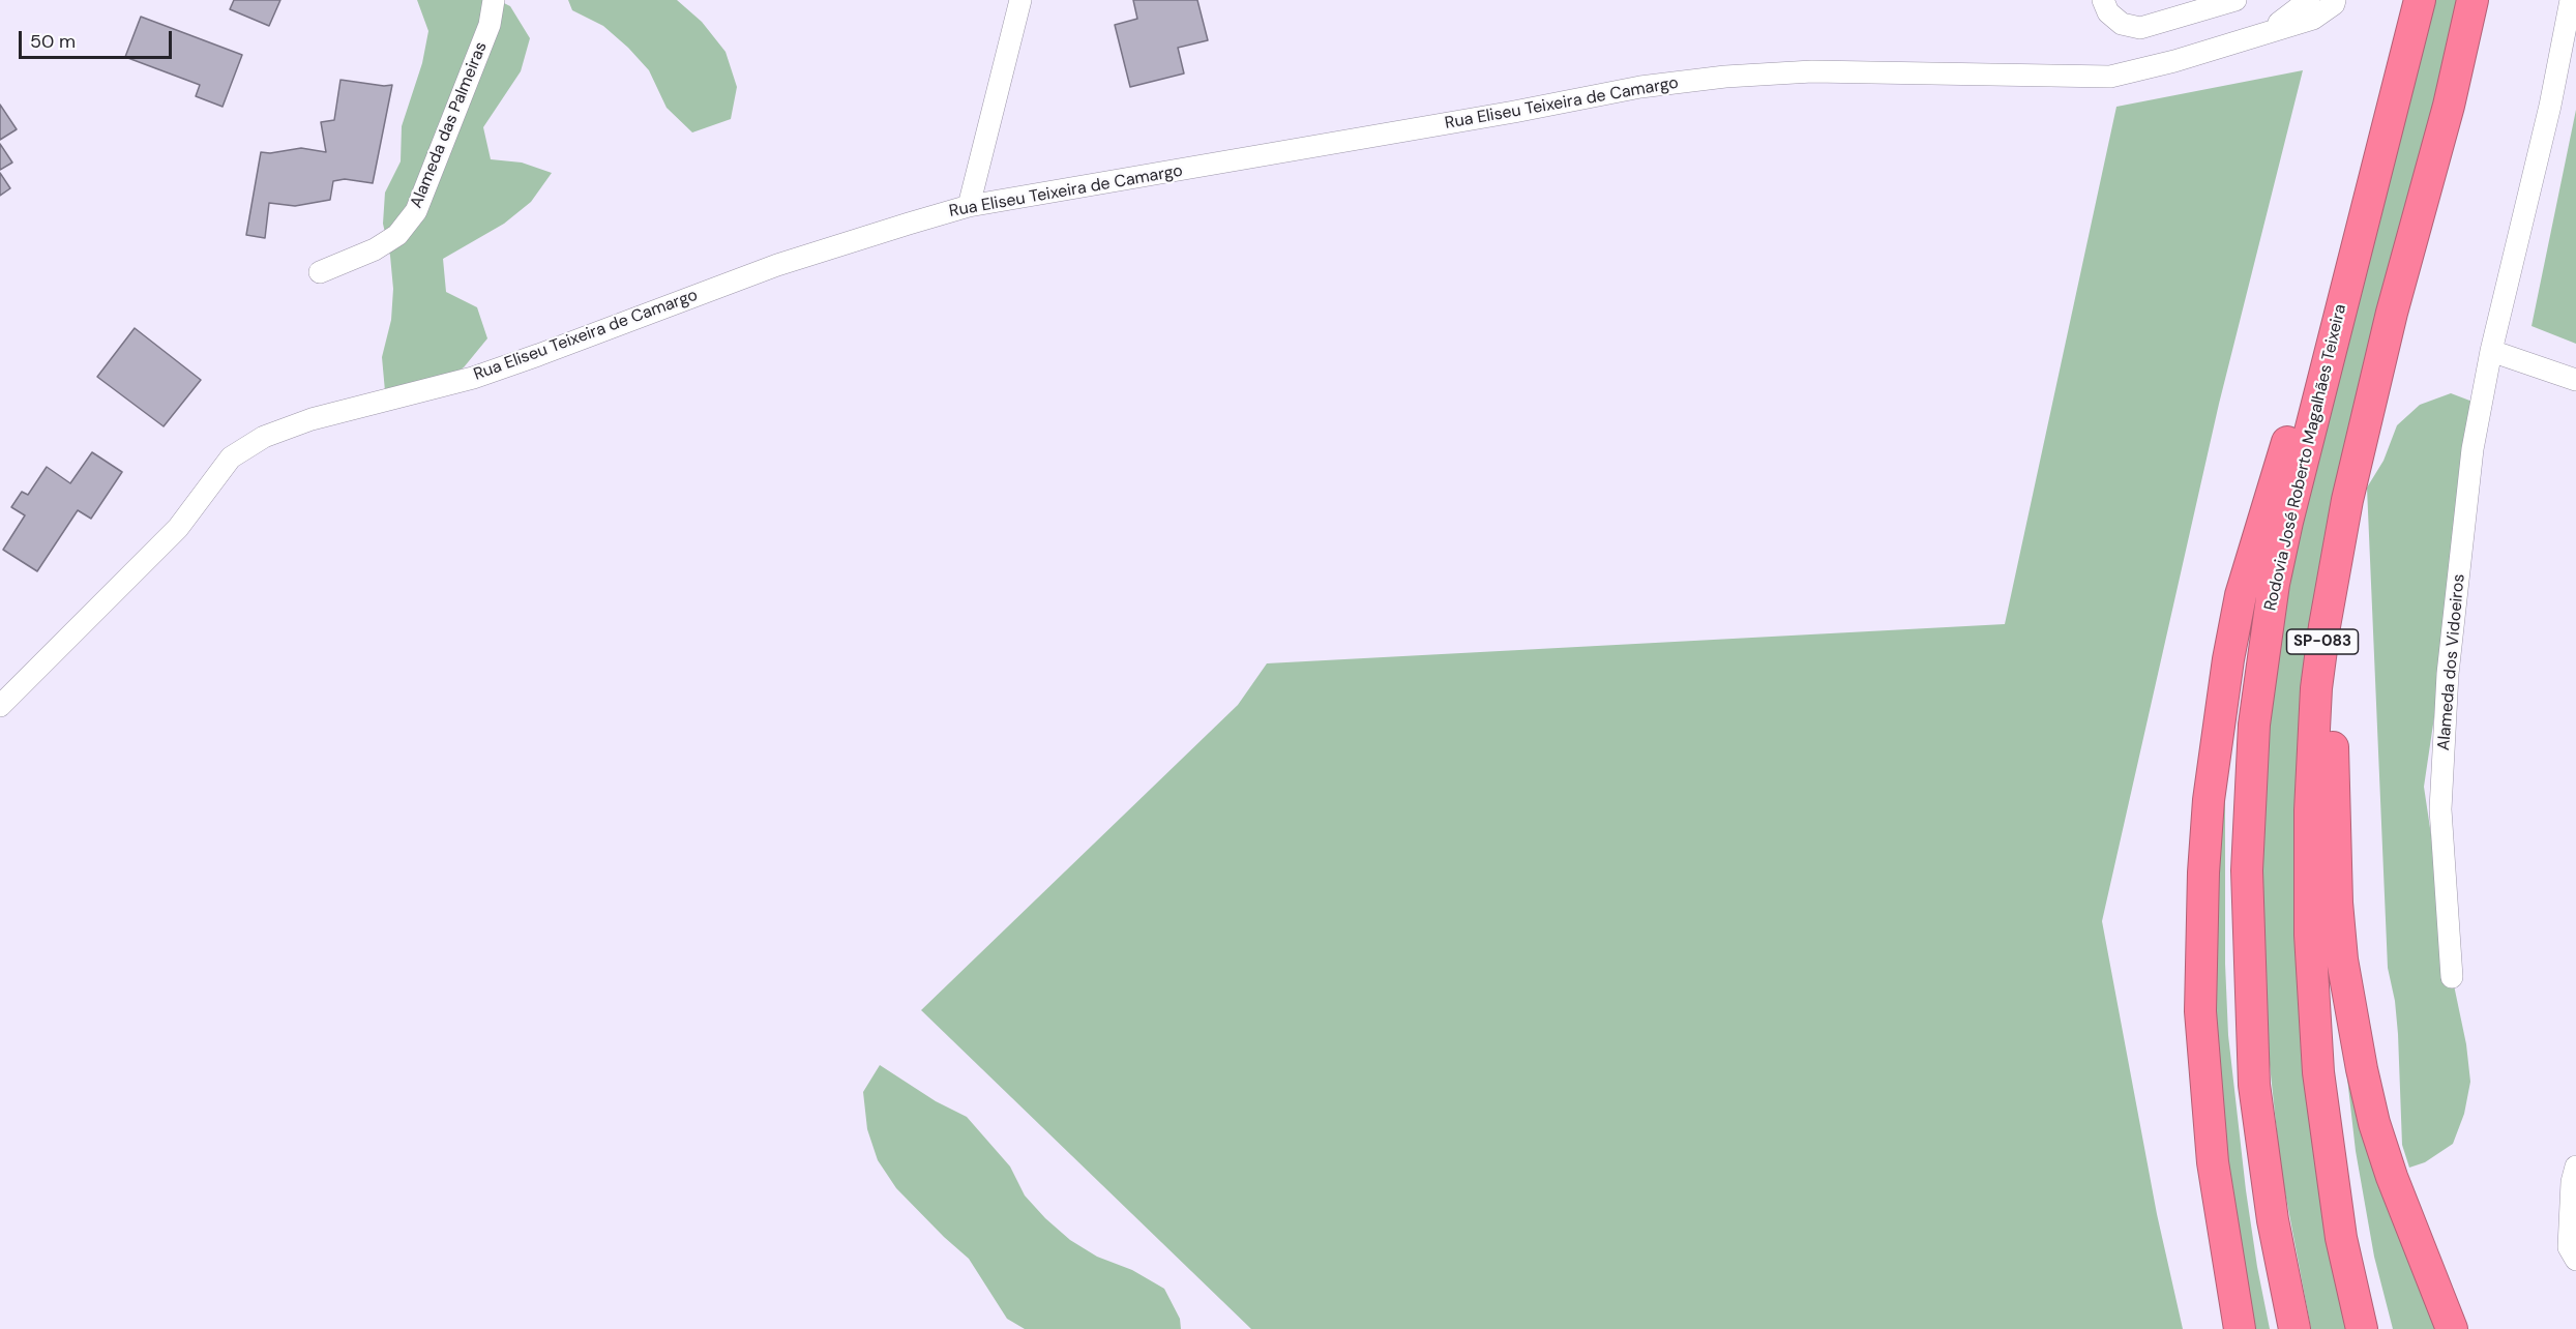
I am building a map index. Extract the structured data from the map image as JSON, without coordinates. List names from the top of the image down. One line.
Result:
{"streets":{"highway":["Rodovia José Roberto Magalhães Teixeira","SP-083"],"street":["Rua Eliseu Teixeira de Camargo","Alameda das Palmeiras","Alameda dos Vidoeiros"]},"scale_bar":"50 m"}
